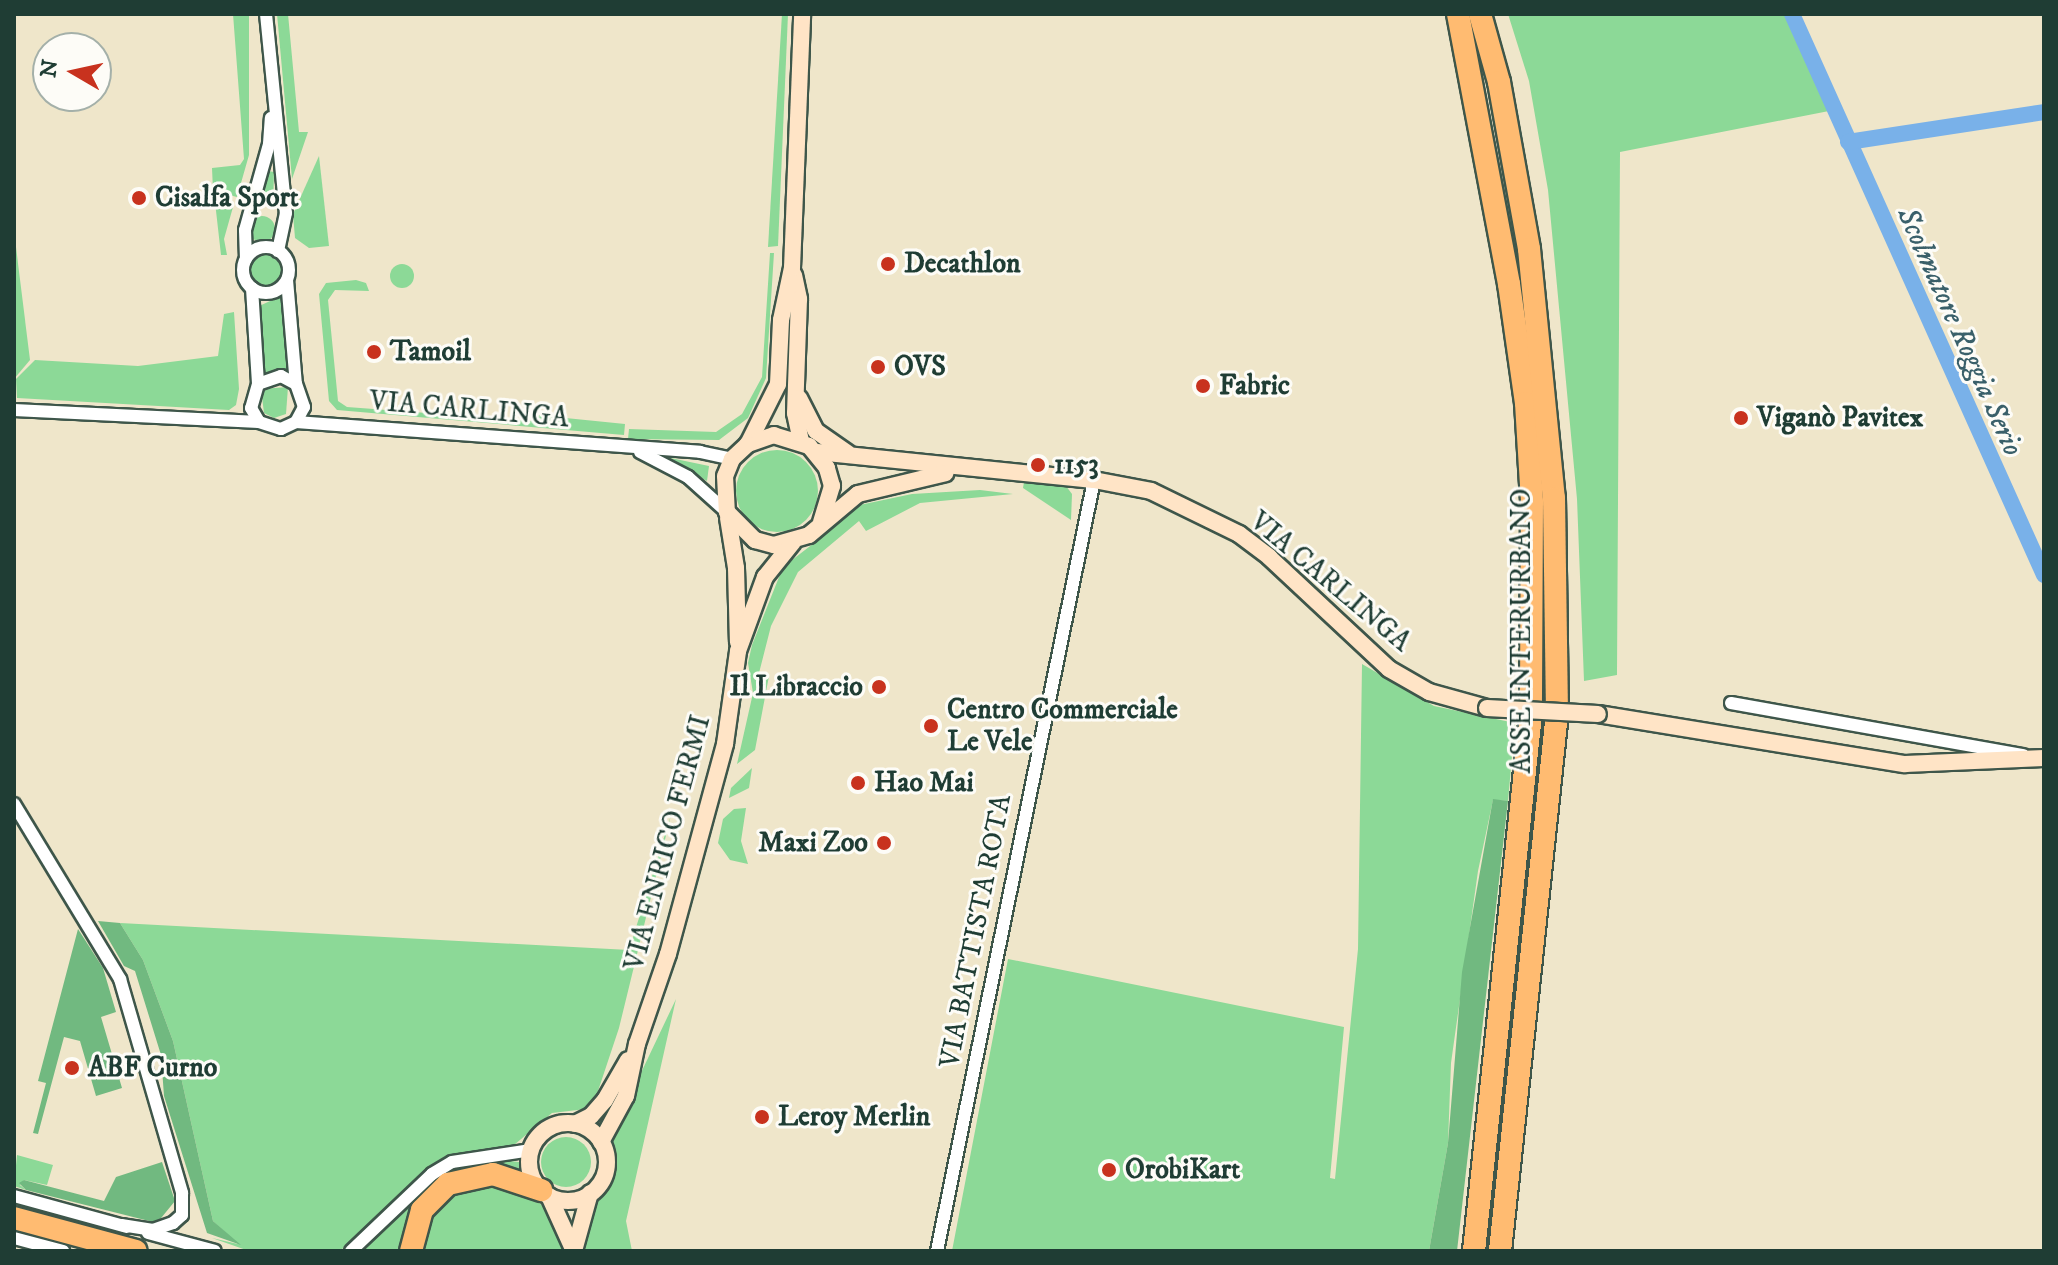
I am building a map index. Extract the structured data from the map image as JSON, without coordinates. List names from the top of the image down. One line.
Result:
{"streets":{"highway":["ASSE INTERURBANO"],"street":["VIA CARLINGA","VIA ENRICO FERMI","VIA BATTISTA ROTA"]},"crossings":[["VIA CARLINGA","VIA ENRICO FERMI"],["VIA CARLINGA","VIA BATTISTA ROTA"]],"water":["Scolmatore Roggia Serio"],"places":["Cisalfa Sport","Decathlon","Tamoil","OVS","Fabric","Viganò Pavitex","1153","Il Libraccio","Centro Commerciale Le Vele","Hao Mai","Maxi Zoo","ABF Curno","Leroy Merlin","OrobiKart"],"north":"left"}
